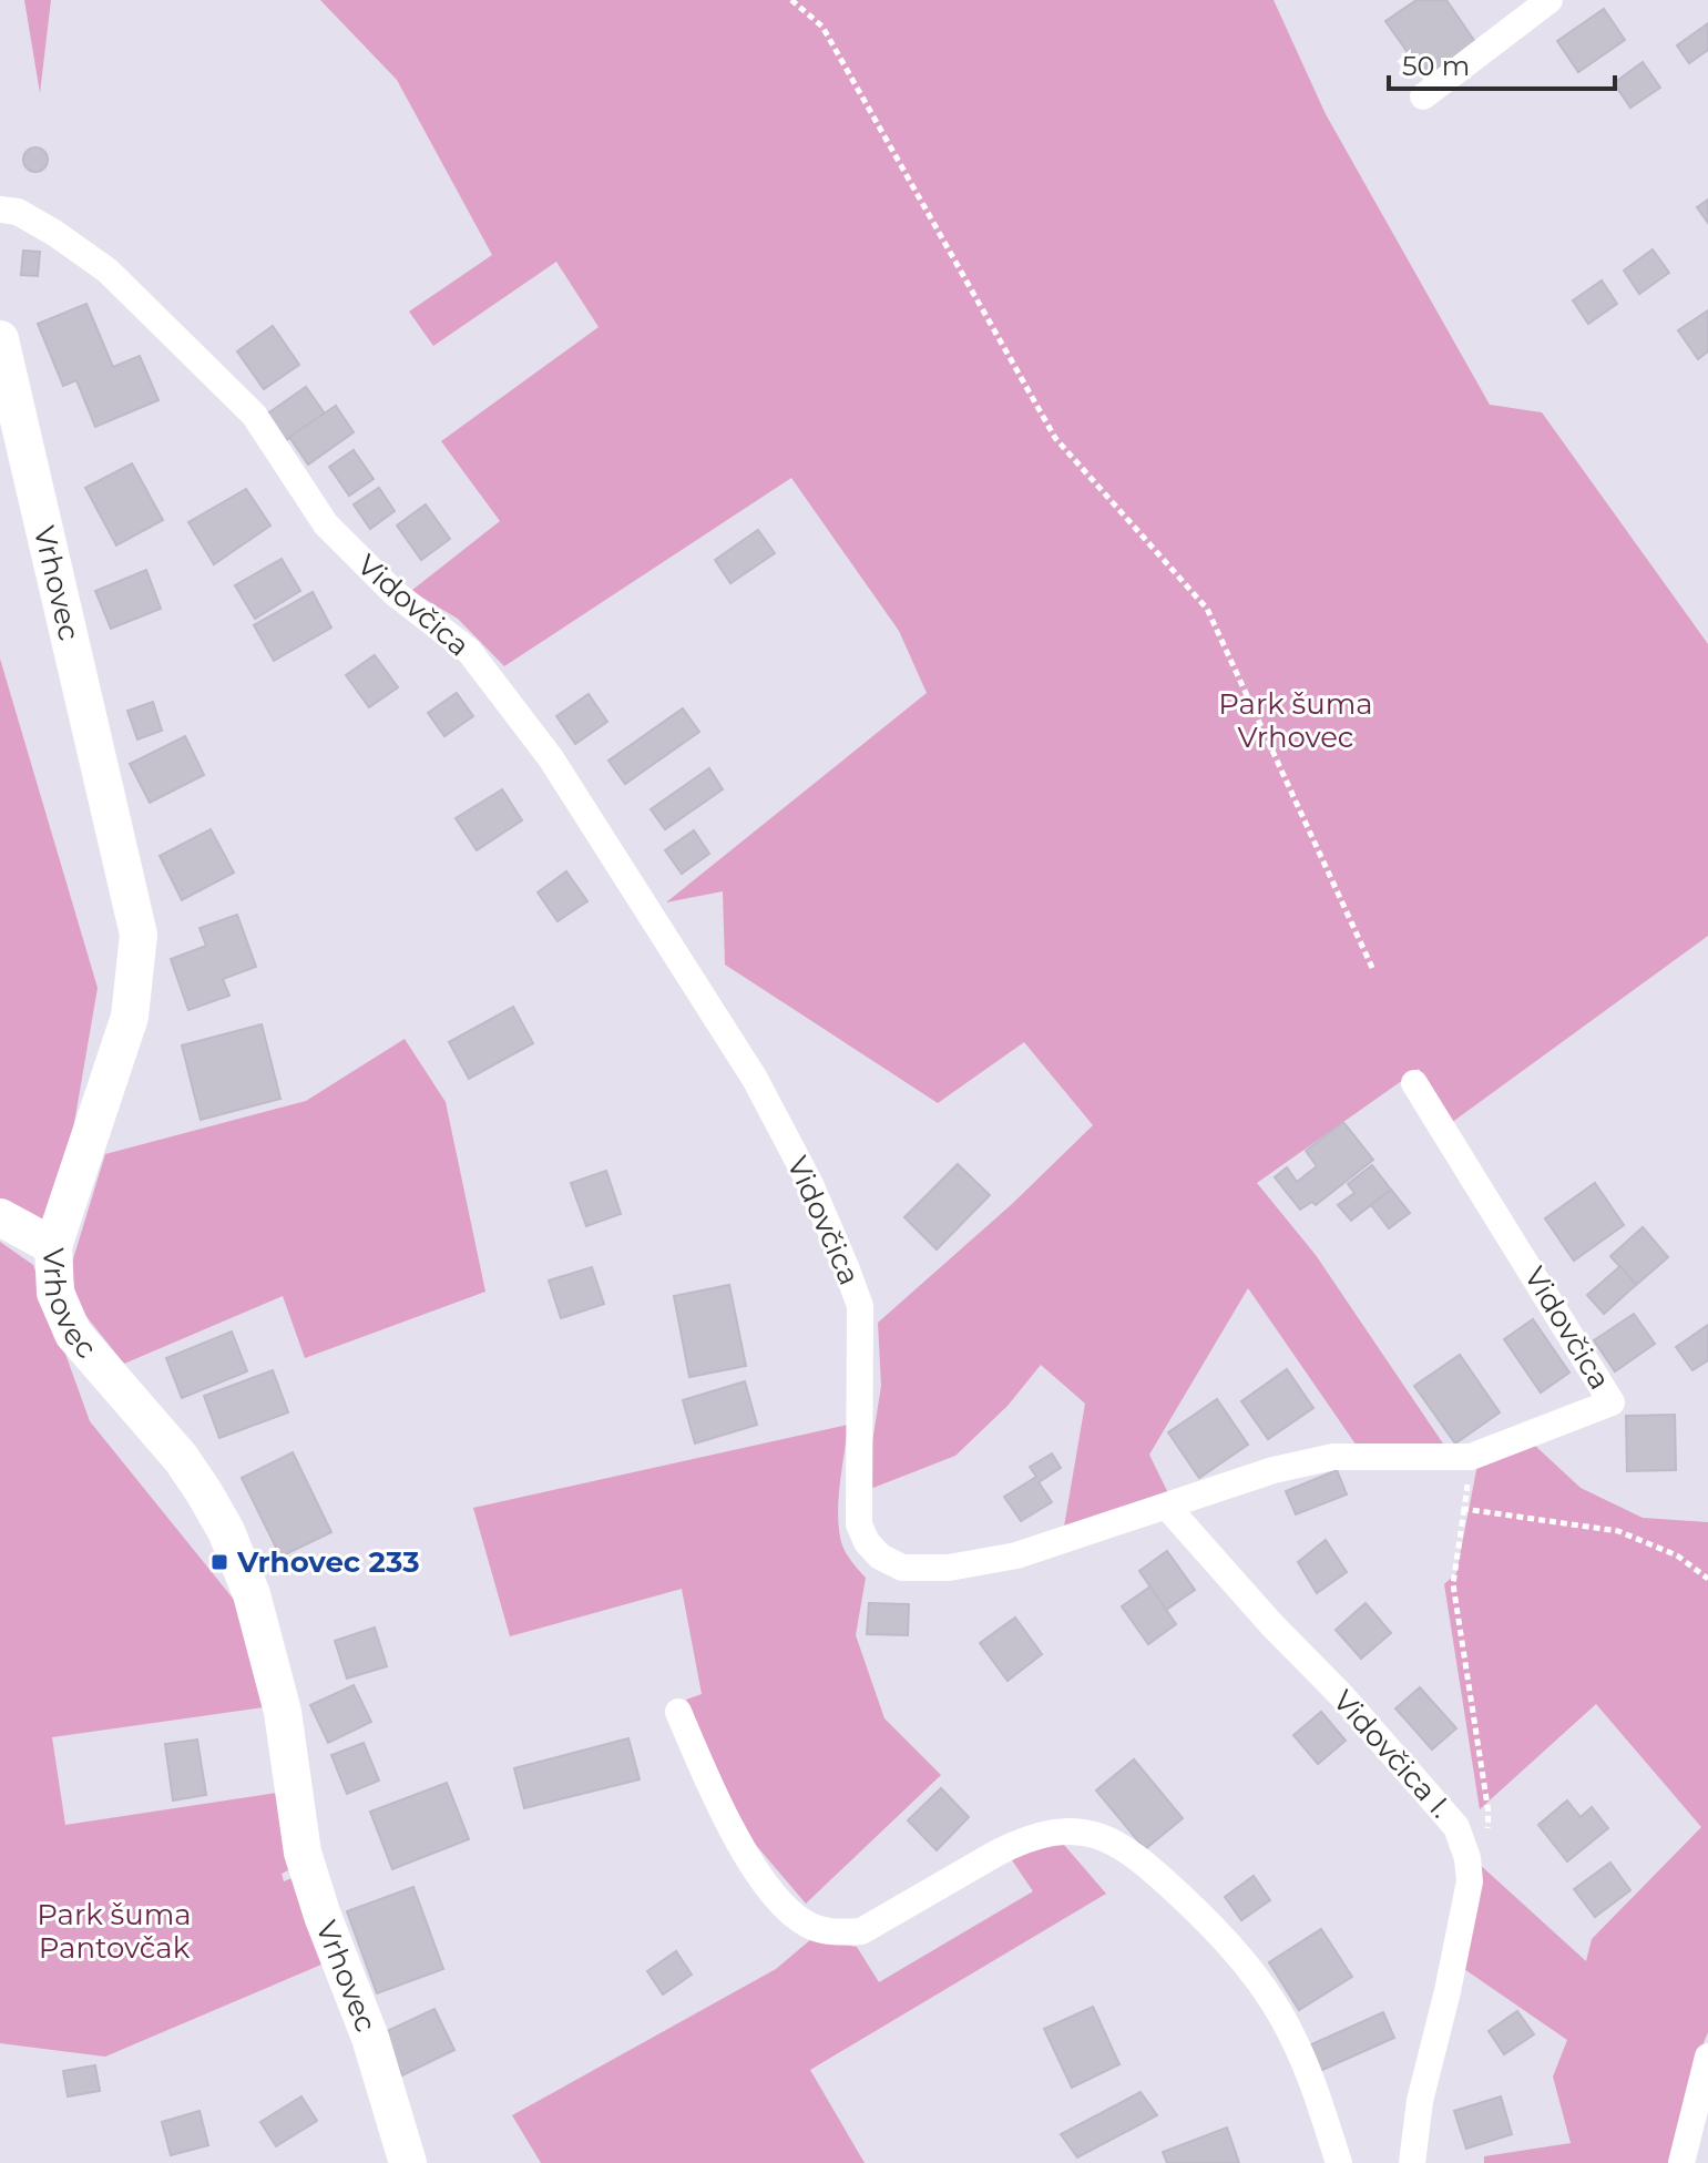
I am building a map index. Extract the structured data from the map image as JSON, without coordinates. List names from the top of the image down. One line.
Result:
{"streets":{"street":["Vrhovec","Vidovčica","Vidovčica I."]},"crossings":[["Vidovčica","Vidovčica I."]],"parks":["Park šuma Vrhovec","Park šuma Pantovčak"],"places":{"transit":["Vrhovec 233"]},"scale_bar":"50 m"}
